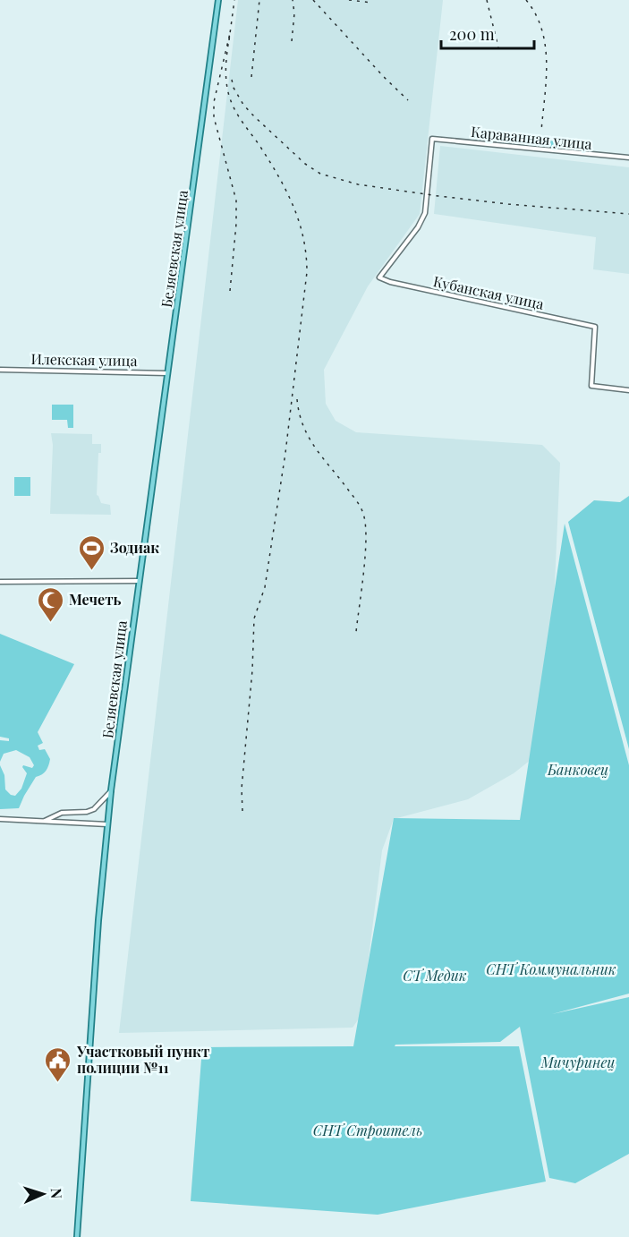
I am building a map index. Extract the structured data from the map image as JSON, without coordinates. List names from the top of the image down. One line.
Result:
{"streets":{"main road":["Беляевская улица"],"street":["Караванная улица","Кубанская улица","Илекская улица"]},"crossings":[["Караванная улица","Кубанская улица"],["Беляевская улица","Илекская улица"]],"parks":["Банковец","СНТ Коммунальник","СТ Медик","Мичуринец","СНТ Строитель"],"places":{"sports":["Зодиак"],"mosque":["Мечеть"],"public building":["Участковый пункт полиции №11"]},"scale_bar":"200 m","north":"right"}
